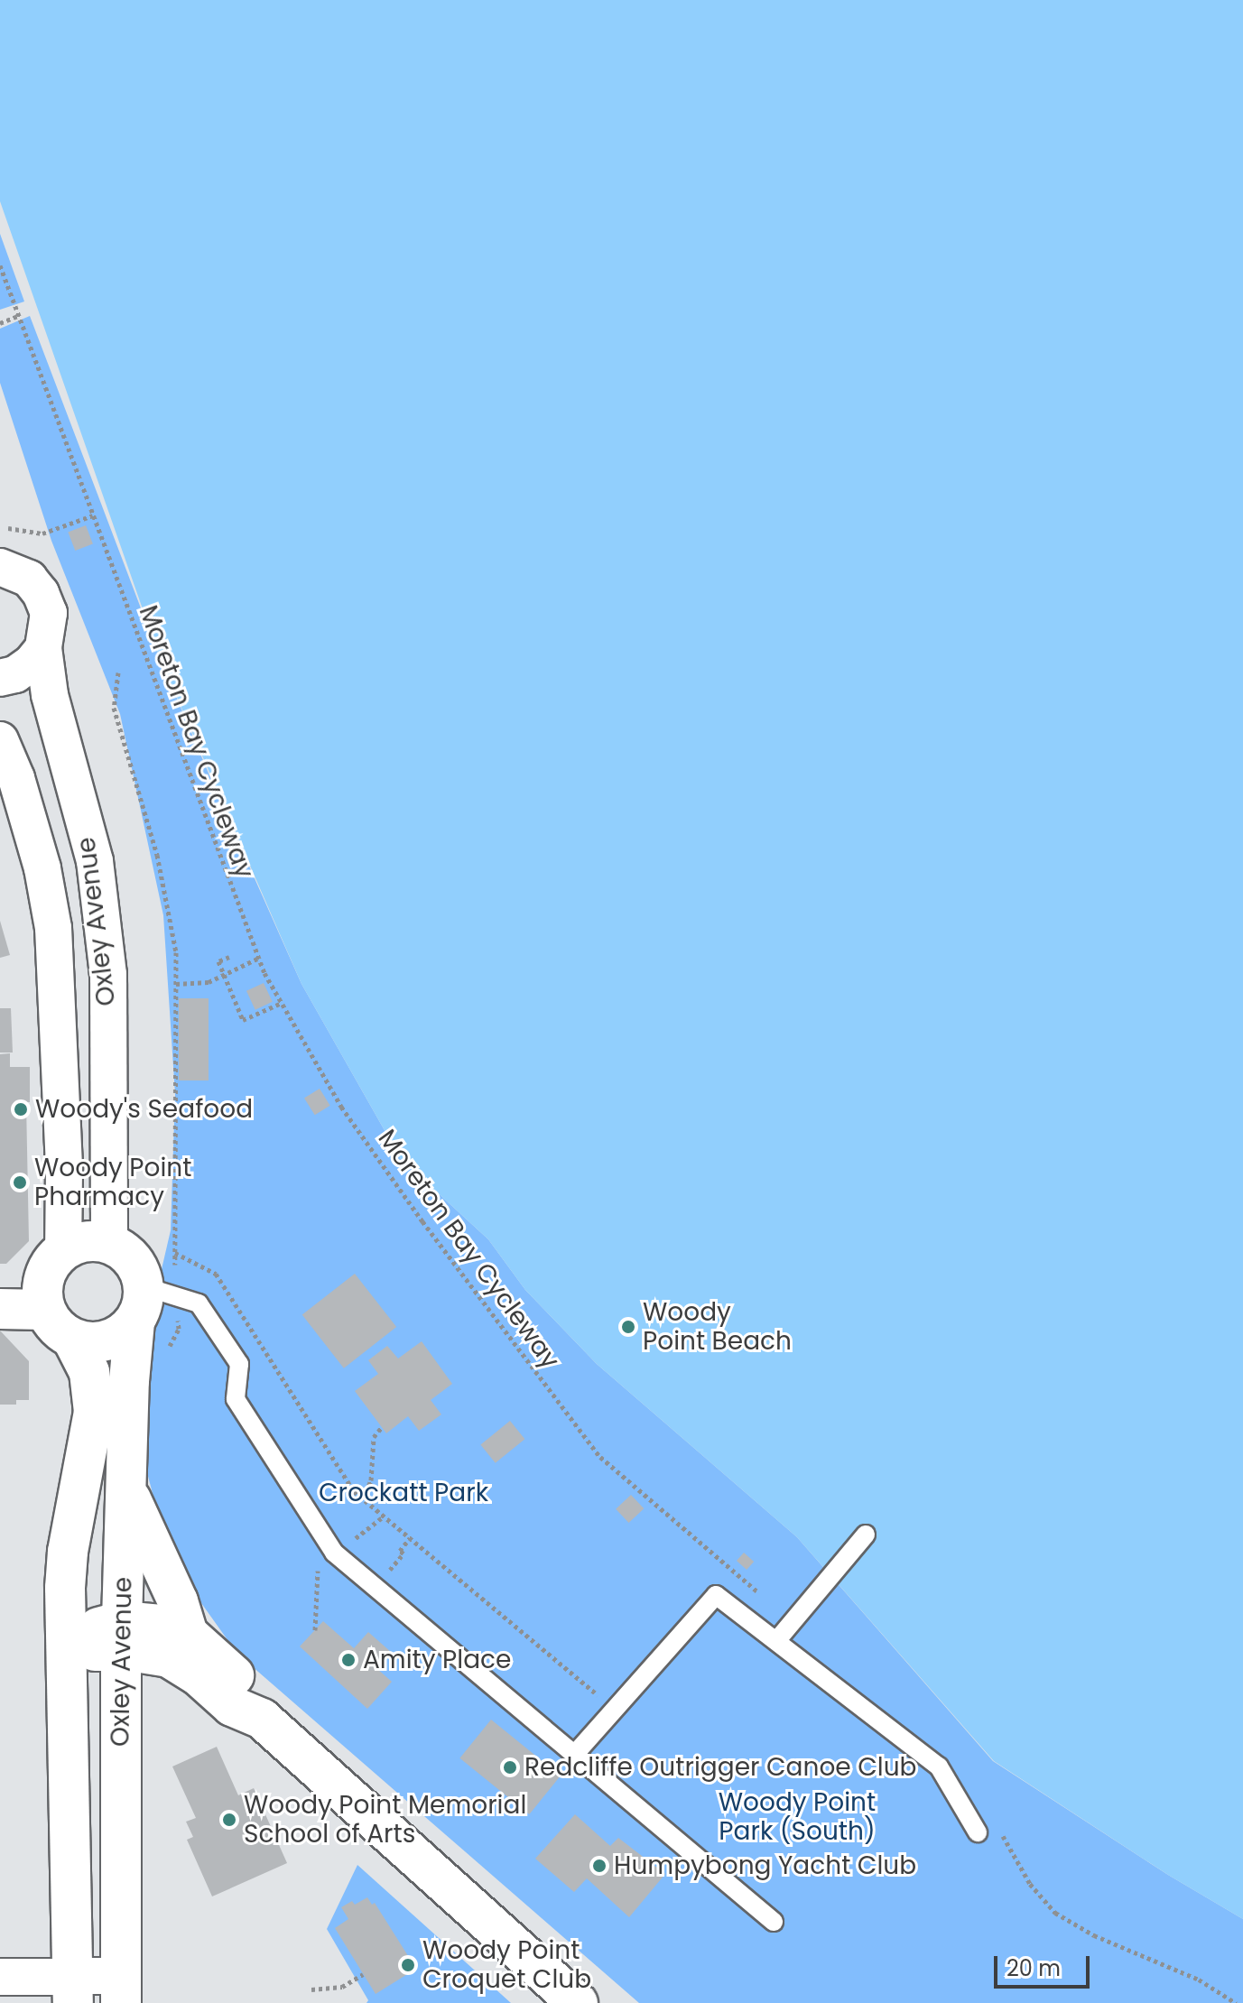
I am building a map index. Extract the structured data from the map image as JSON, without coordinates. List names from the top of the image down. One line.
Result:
{"streets":{"street":["Oxley Avenue"],"path":["Moreton Bay Cycleway"]},"parks":["Crockatt Park","Woody Point Park (South)"],"places":["Woody's Seafood","Woody Point Pharmacy","Woody Point Beach","Amity Place","Redcliffe Outrigger Canoe Club","Woody Point Memorial School of Arts","Humpybong Yacht Club","Woody Point Croquet Club"],"scale_bar":"20 m"}
